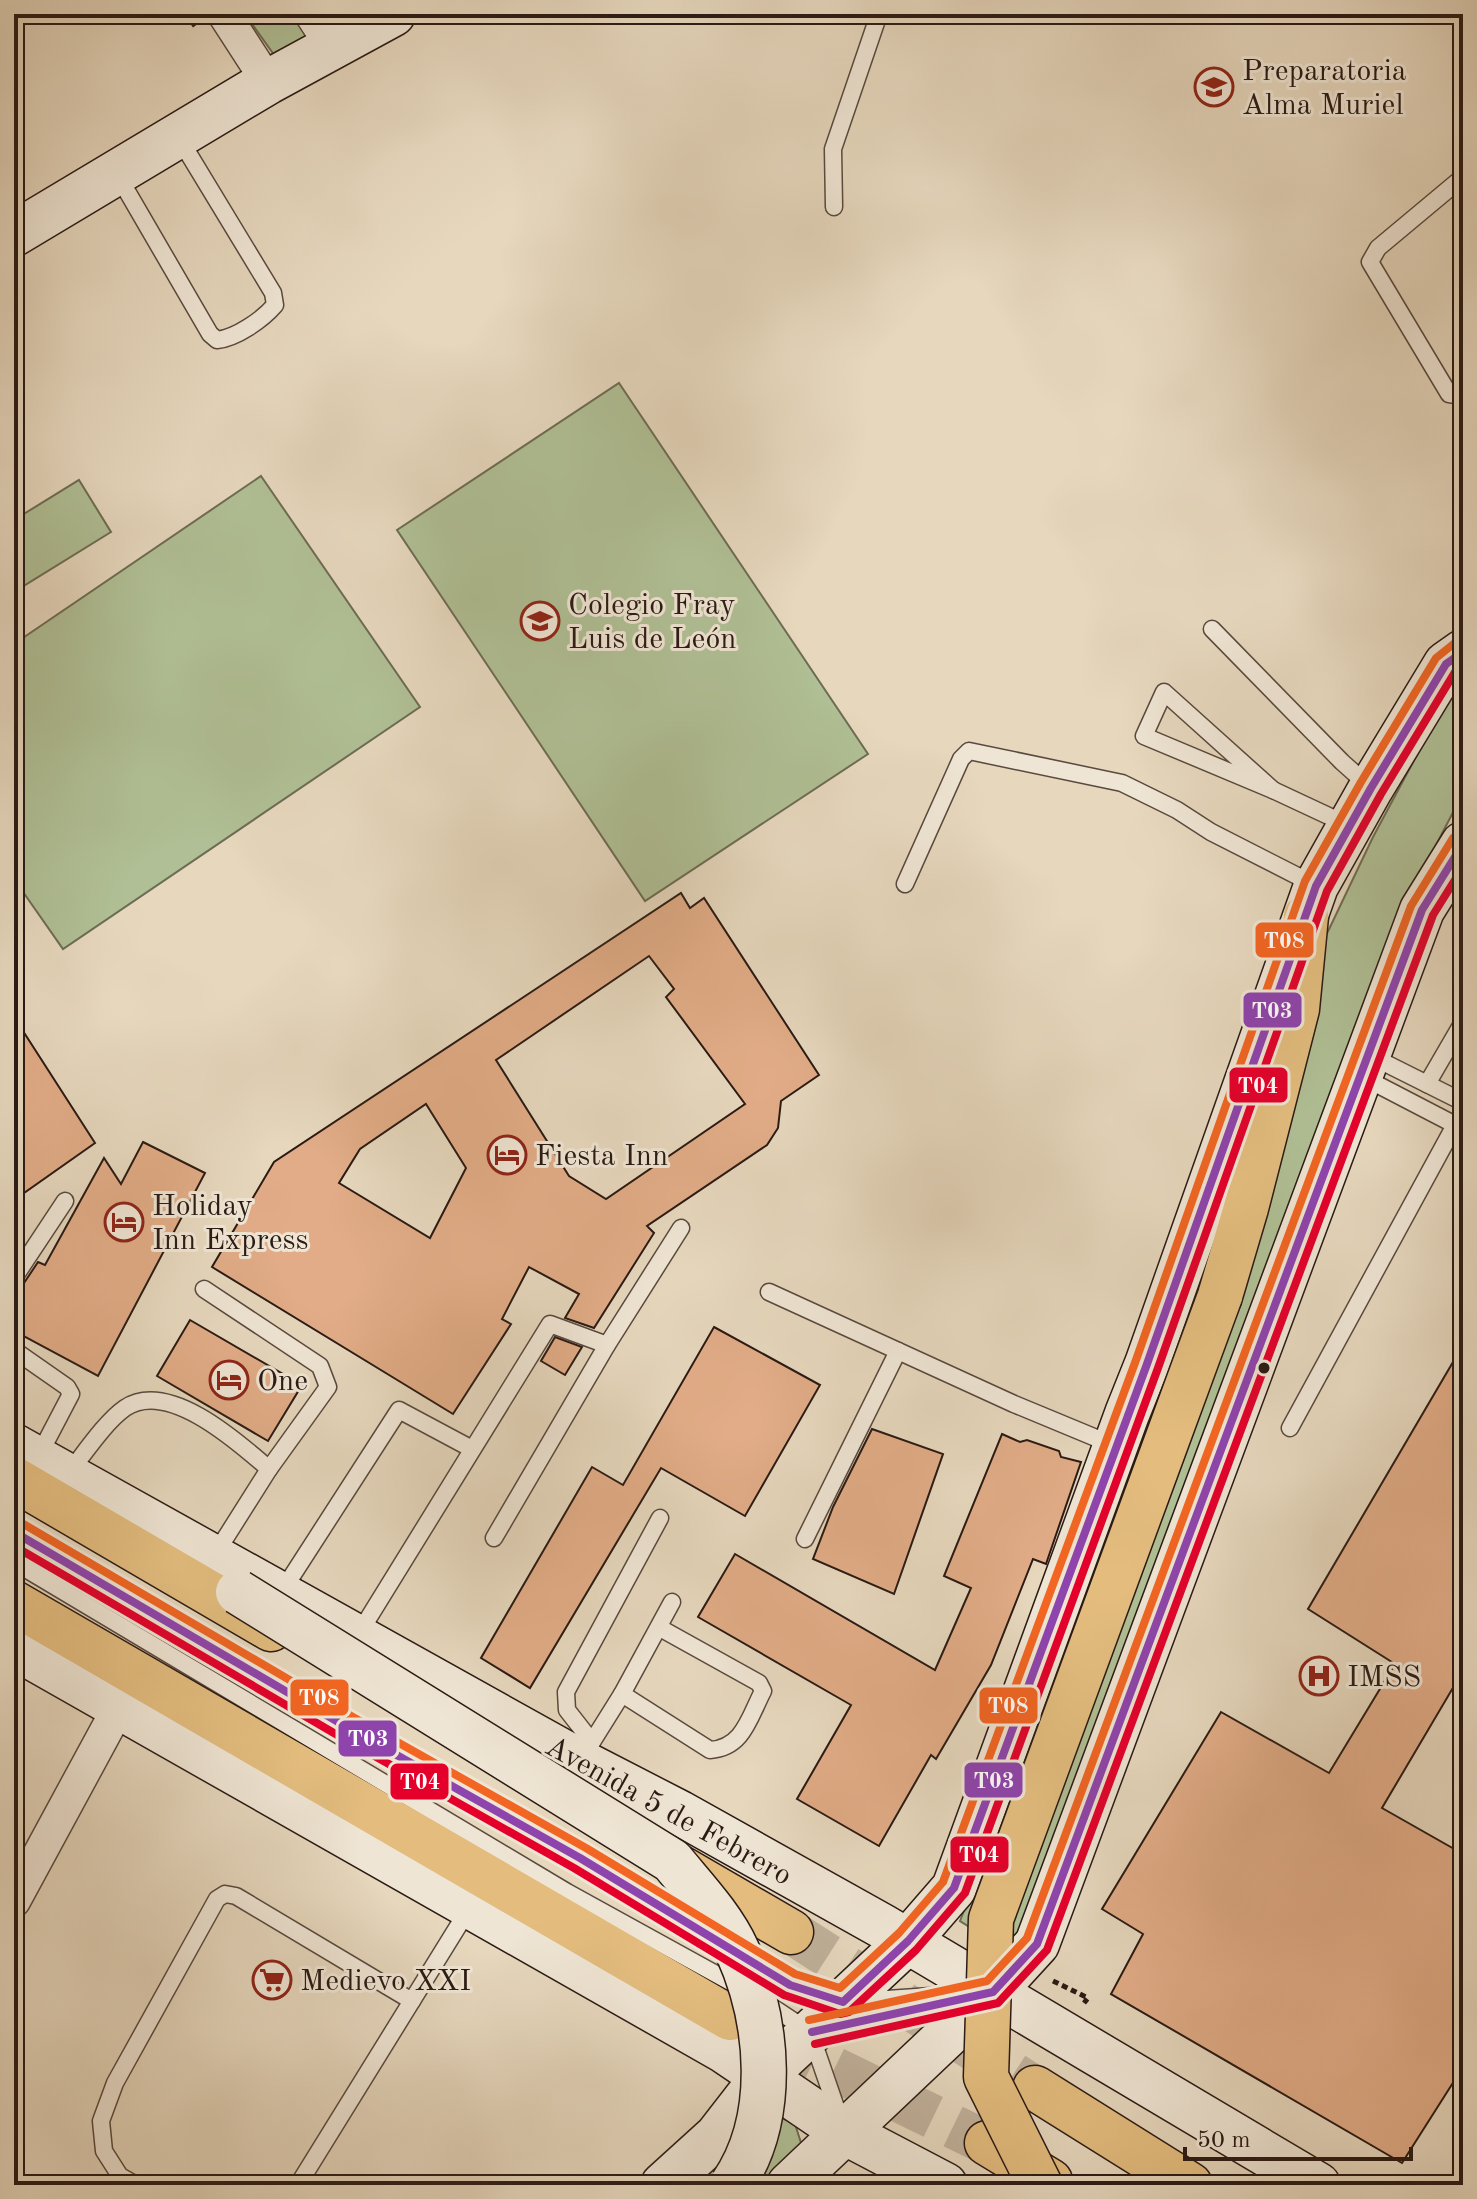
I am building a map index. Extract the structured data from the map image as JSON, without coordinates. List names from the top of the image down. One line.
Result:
{"streets":{"highway":["Avenida 5 de Febrero"]},"places":{"school or university":["Preparatoria Alma Muriel","Colegio Fray Luis de León"],"hotel":["Fiesta Inn","Holiday Inn Express","One"],"hospital":["IMSS"],"supermarket":["Medievo XXI"]},"lines":["transit line T08","transit line T03","transit line T04"],"scale_bar":"50 m"}
